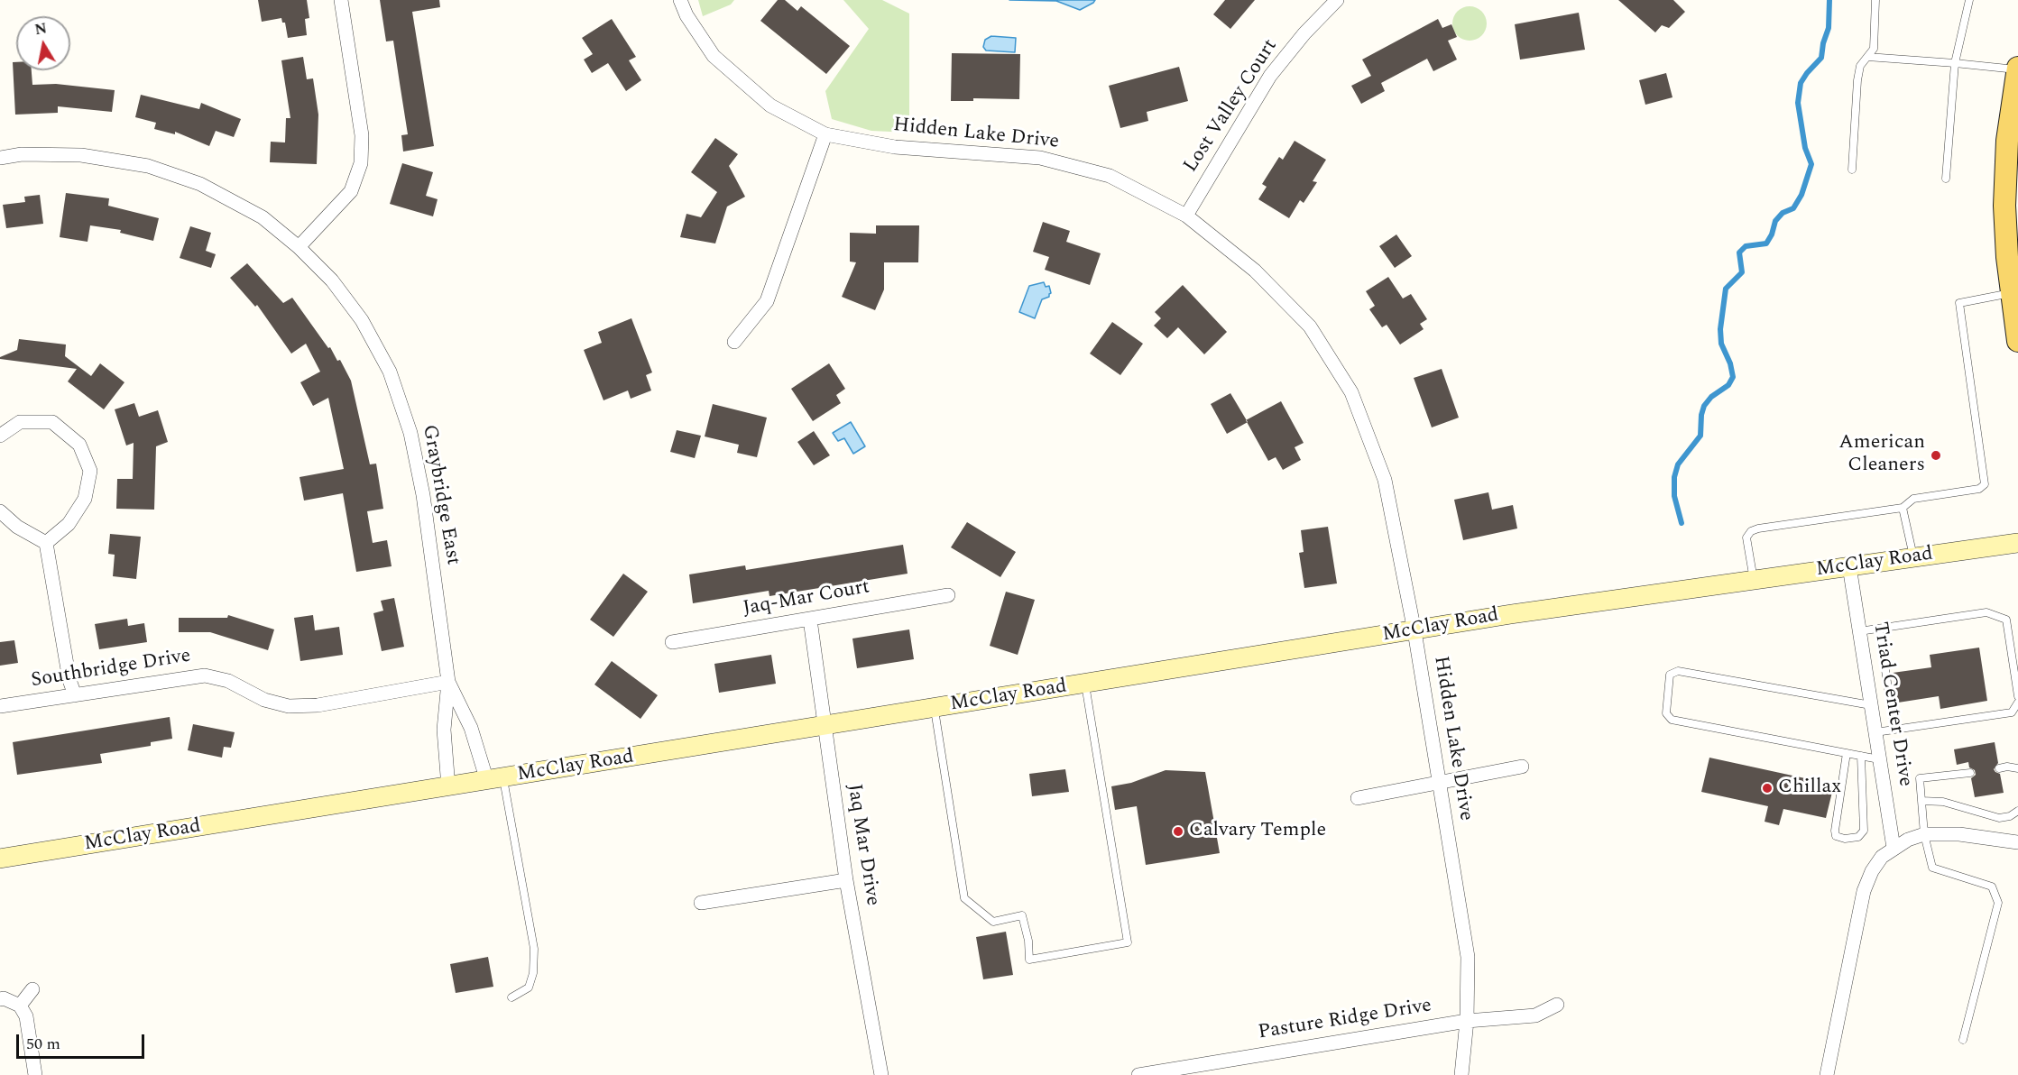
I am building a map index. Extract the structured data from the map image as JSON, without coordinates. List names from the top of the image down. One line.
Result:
{"streets":{"main road":["McClay Road"],"street":["Lost Valley Court","Hidden Lake Drive","Graybridge East","Jaq-Mar Court","Southbridge Drive","Triad Center Drive","Jaq Mar Drive","Pasture Ridge Drive"]},"crossings":[["Lost Valley Court","Hidden Lake Drive"],["Hidden Lake Drive","McClay Road"],["Hidden Lake Drive","Pasture Ridge Drive"],["Graybridge East","McClay Road"],["Graybridge East","Southbridge Drive"],["McClay Road","Triad Center Drive"],["McClay Road","Jaq Mar Drive"],["Jaq-Mar Court","Jaq Mar Drive"]],"places":["American Cleaners","Chillax","Calvary Temple"],"scale_bar":"50 m","north":"top"}
